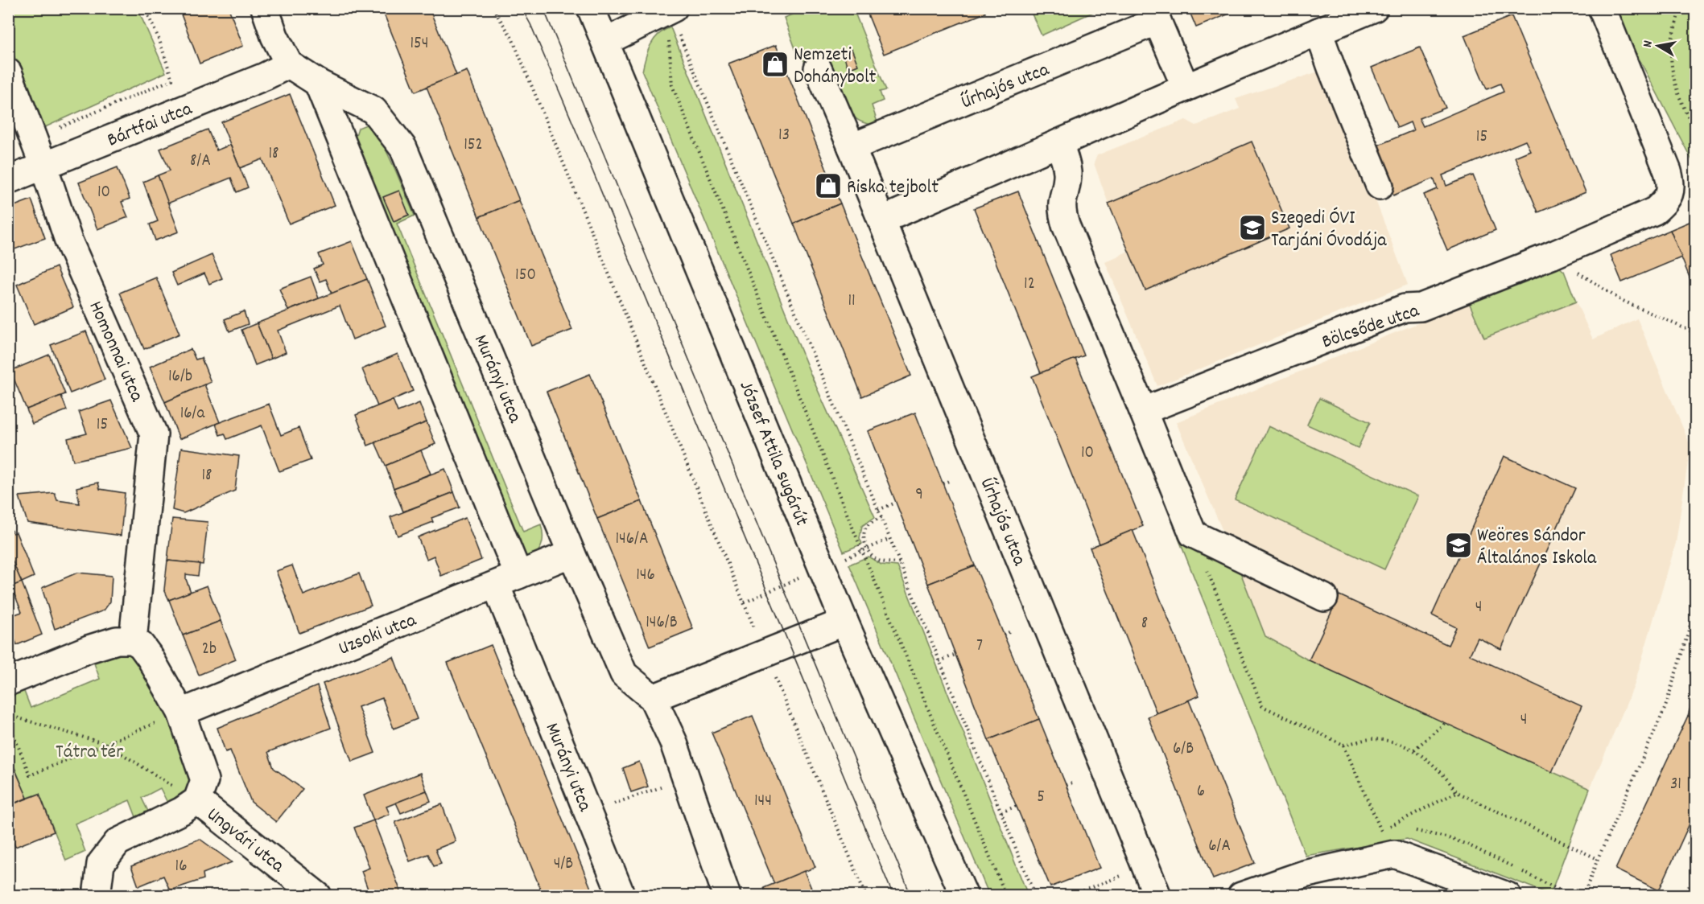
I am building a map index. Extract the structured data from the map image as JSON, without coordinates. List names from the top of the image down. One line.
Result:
{"streets":{"street":["Űrhajós utca","Bártfai utca","Bölcsőde utca","Homonnai utca","Murányi utca","József Attila sugárút","Uzsoki utca","Ungvári utca"]},"crossings":[["Bártfai utca","Homonnai utca"],["Bártfai utca","Murányi utca"],["Murányi utca","Uzsoki utca"]],"parks":["Tátra tér"],"places":{"shop":["Nemzeti Dohánybolt","Riska tejbolt"],"school or university":["Szegedi ÓVI Tarjáni Óvodája","Weöres Sándor Általános Iskola"]},"house_numbers":["154","13","15","152","18","8/A","10","150","12","11","16/b","16/a","15","10","18","9","146/A","146","4","146/B","8","7","2b","4","6/B","31","6","5","144","6/A","4/B","16"],"north":"left"}
